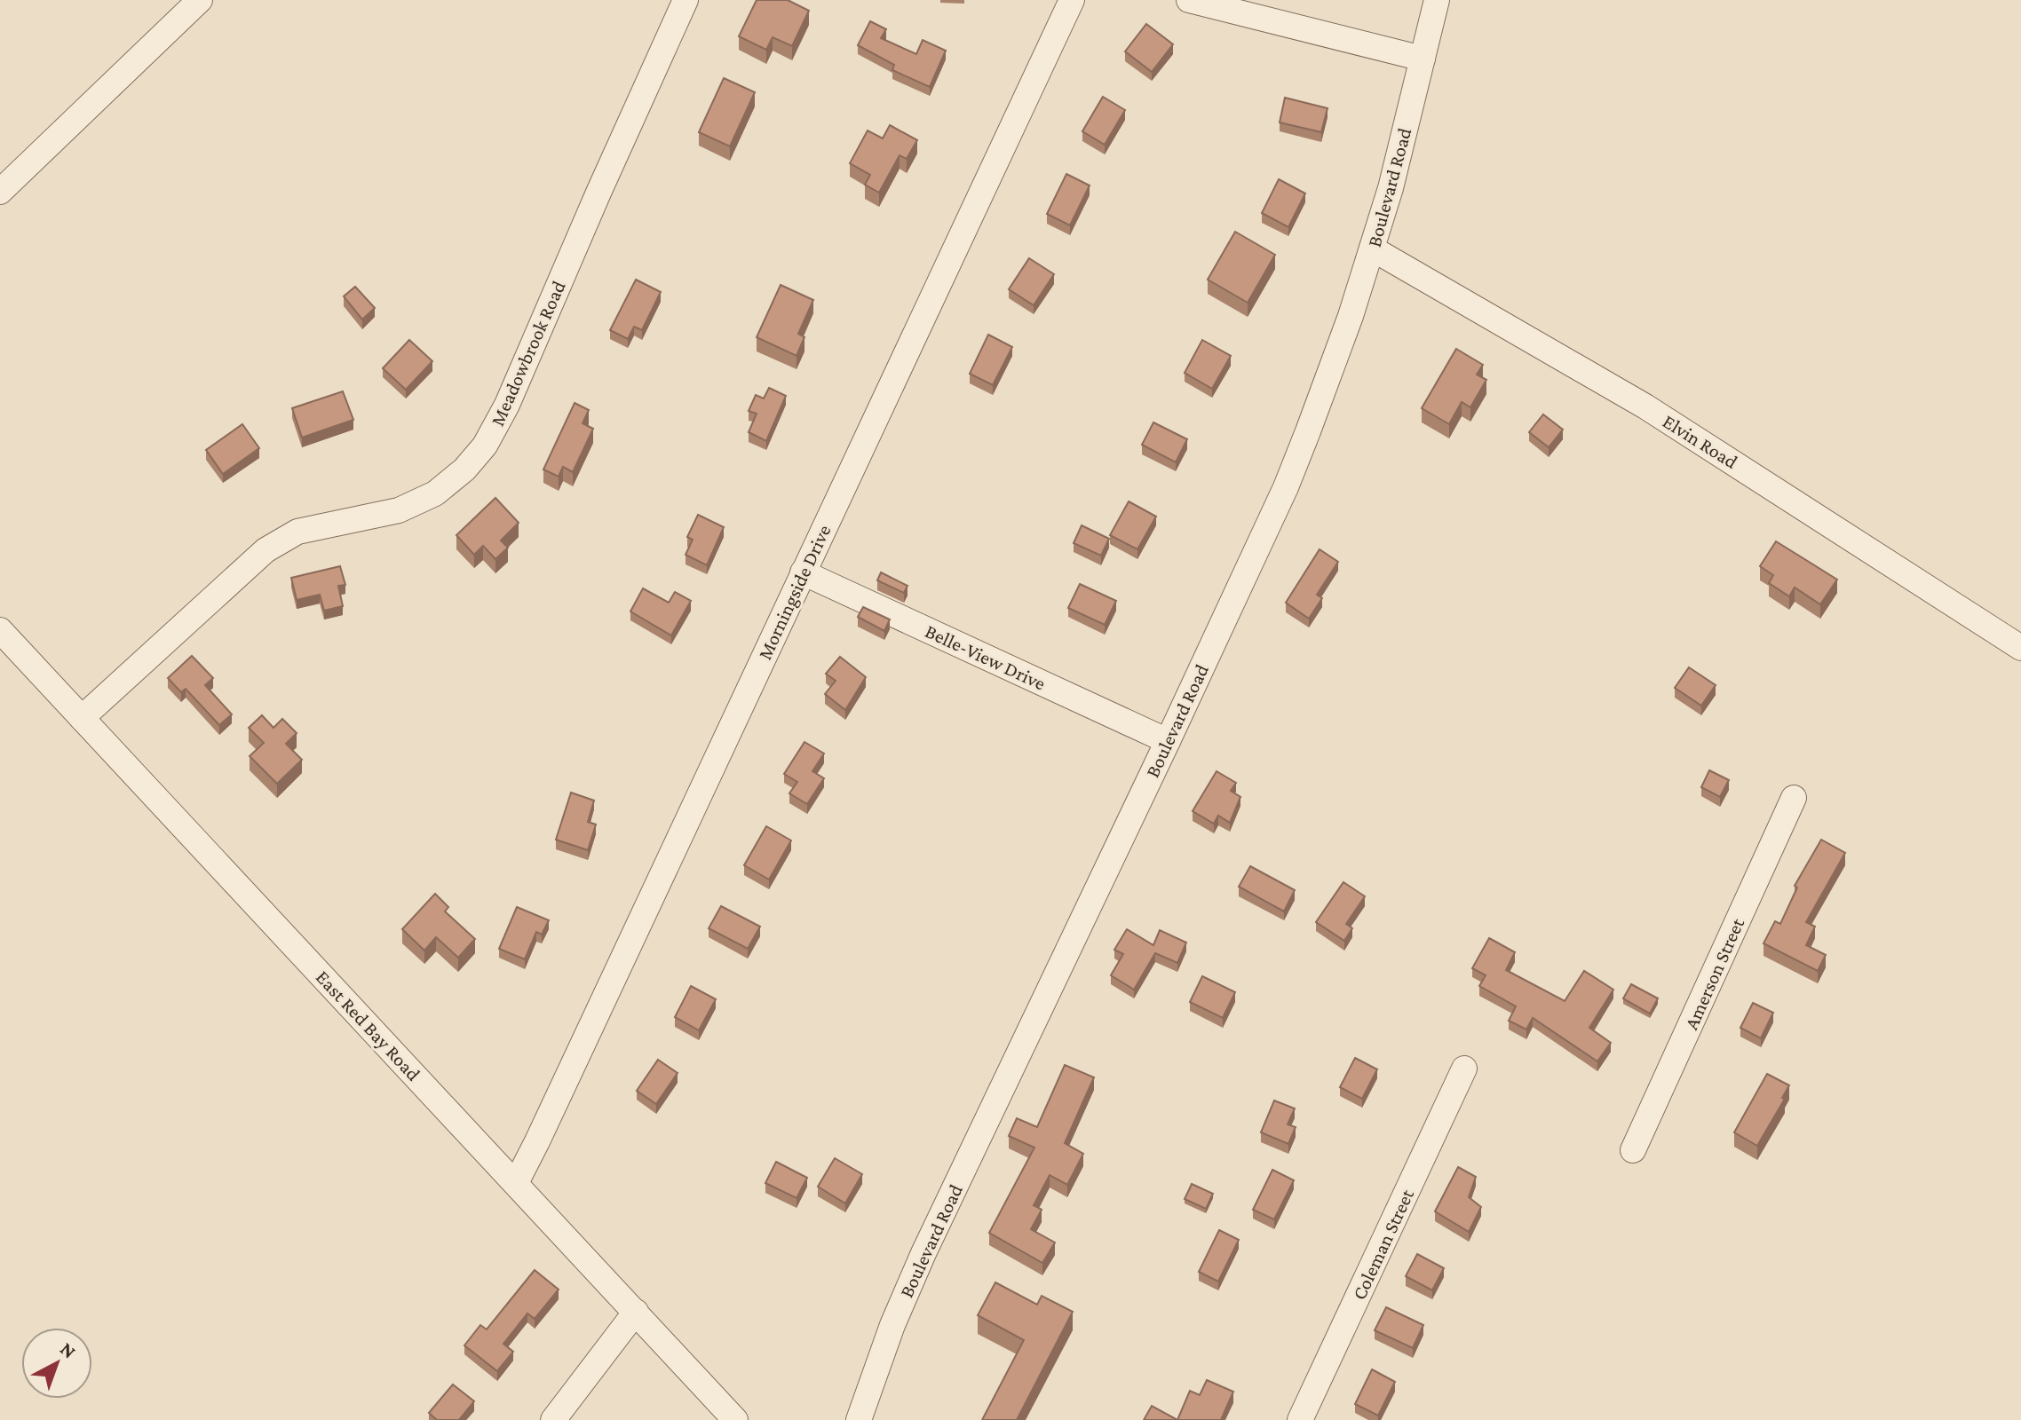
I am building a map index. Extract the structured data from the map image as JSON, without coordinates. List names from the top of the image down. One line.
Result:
{"streets":{"street":["Boulevard Road","Meadowbrook Road","Elvin Road","Morningside Drive","Belle-View Drive","Amerson Street","East Red Bay Road","Coleman Street"]},"crossings":[["Boulevard Road","Elvin Road"],["Boulevard Road","Belle-View Drive"],["Meadowbrook Road","East Red Bay Road"],["Morningside Drive","Belle-View Drive"],["Morningside Drive","East Red Bay Road"]],"north":"top right"}
